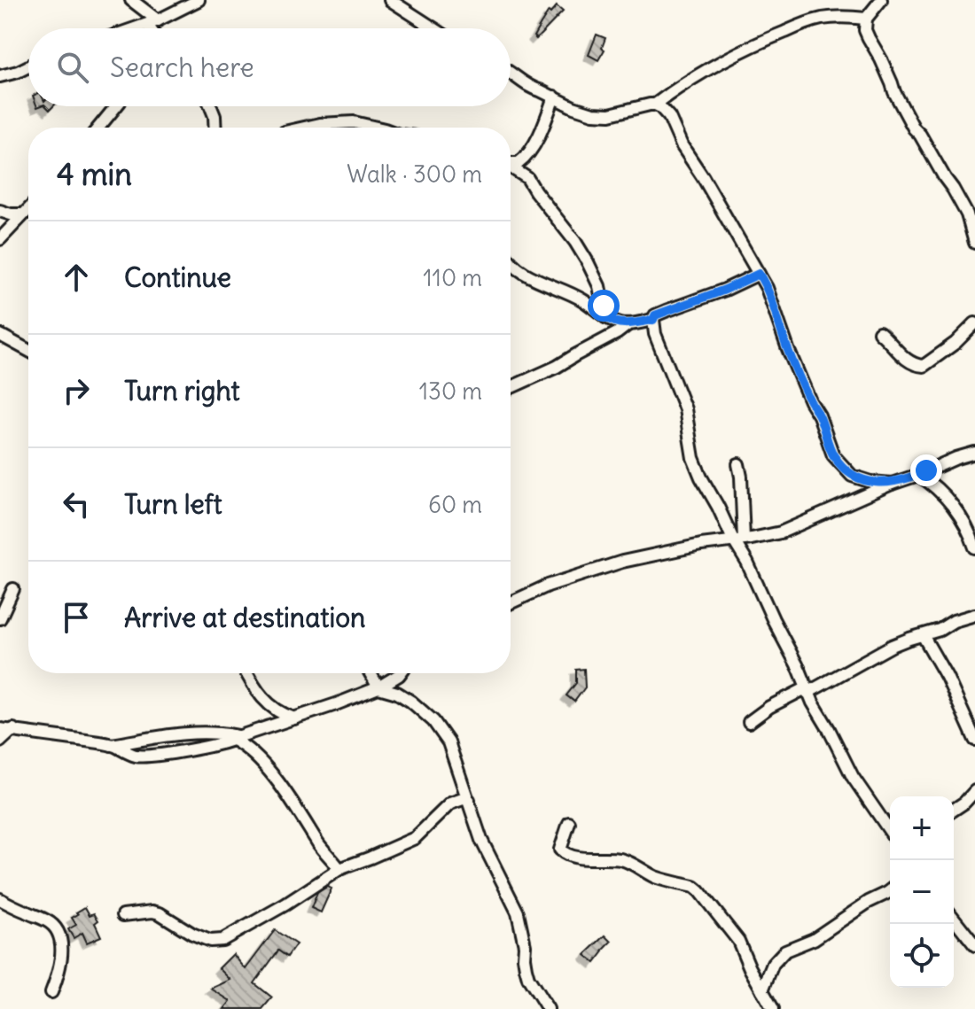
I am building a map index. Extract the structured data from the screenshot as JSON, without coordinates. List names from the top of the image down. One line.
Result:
{"page":{"search":"Search here","heading":["4 min","Walk · 300 m"],"list":[["Continue","110 m"],["Turn right","130 m"],["Turn left","60 m"],"Arrive at destination"],"map_buttons":["+","−"]}}
